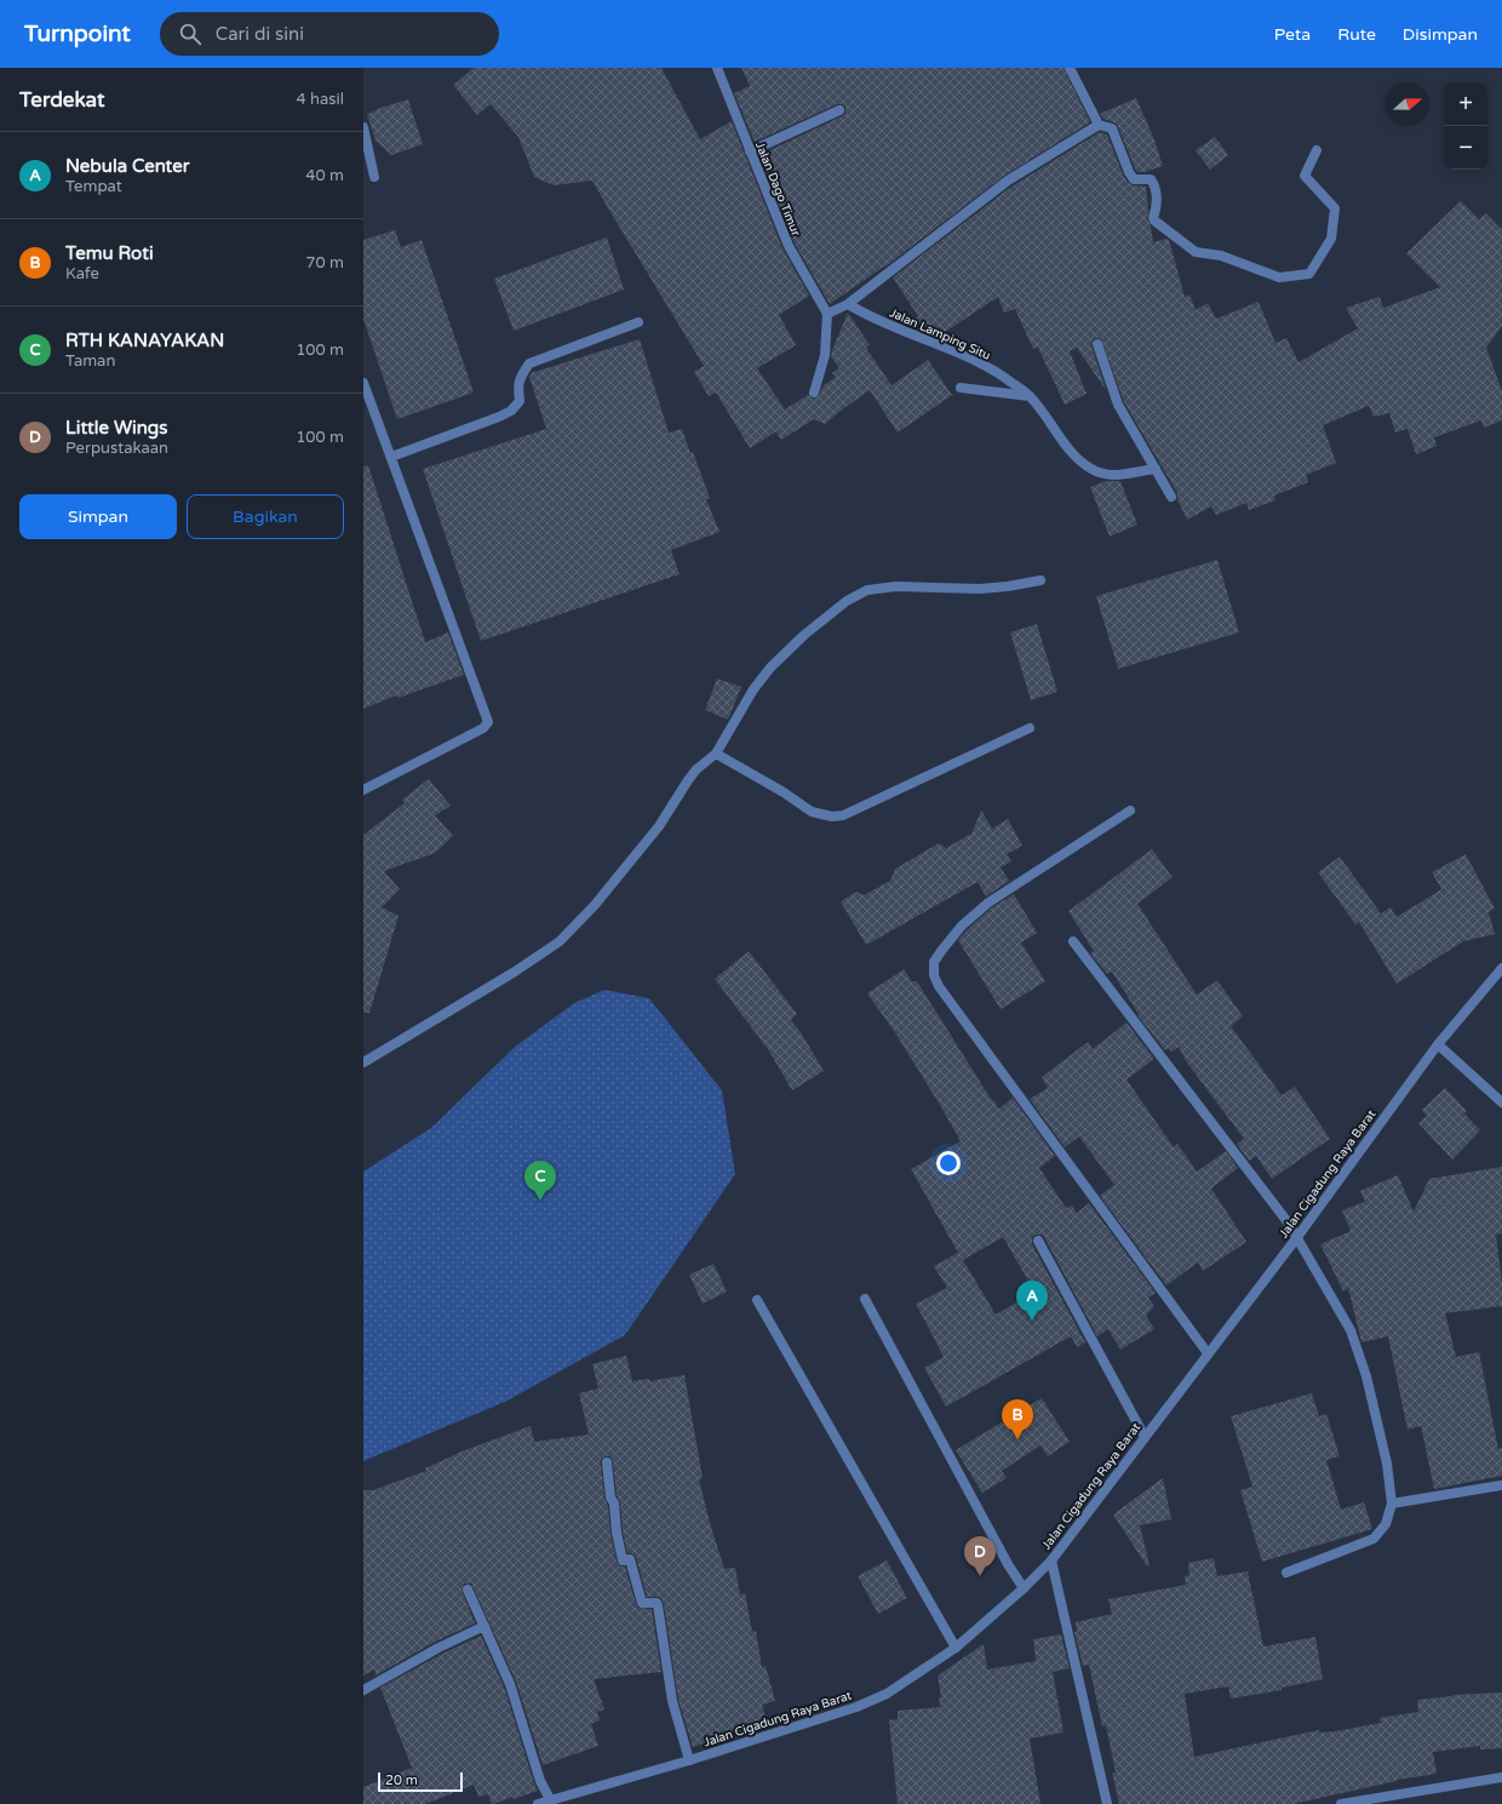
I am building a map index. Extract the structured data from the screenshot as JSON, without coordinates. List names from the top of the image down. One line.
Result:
{"streets":{"street":["Jalan Dago Timur","Jalan Lamping Situ","Jalan Cigadung Raya Barat"]},"scale_bar":"20 m","north":"right","page":{"header":"Turnpoint","search":"Cari di sini","nav":["Peta","Rute","Disimpan"],"heading":["Terdekat","4 hasil"],"map_buttons":["+","−"],"list":[{"mark":"A","name":"Nebula Center","note":"Tempat","value":"40 m"},{"mark":"B","name":"Temu Roti","note":"Kafe","value":"70 m"},{"mark":"C","name":"RTH KANAYAKAN","note":"Taman","value":"100 m"},{"mark":"D","name":"Little Wings","note":"Perpustakaan","value":"100 m"}],"buttons":["Simpan","Bagikan"],"pins":["C","A","B","D"],"scale":"20 m"}}
